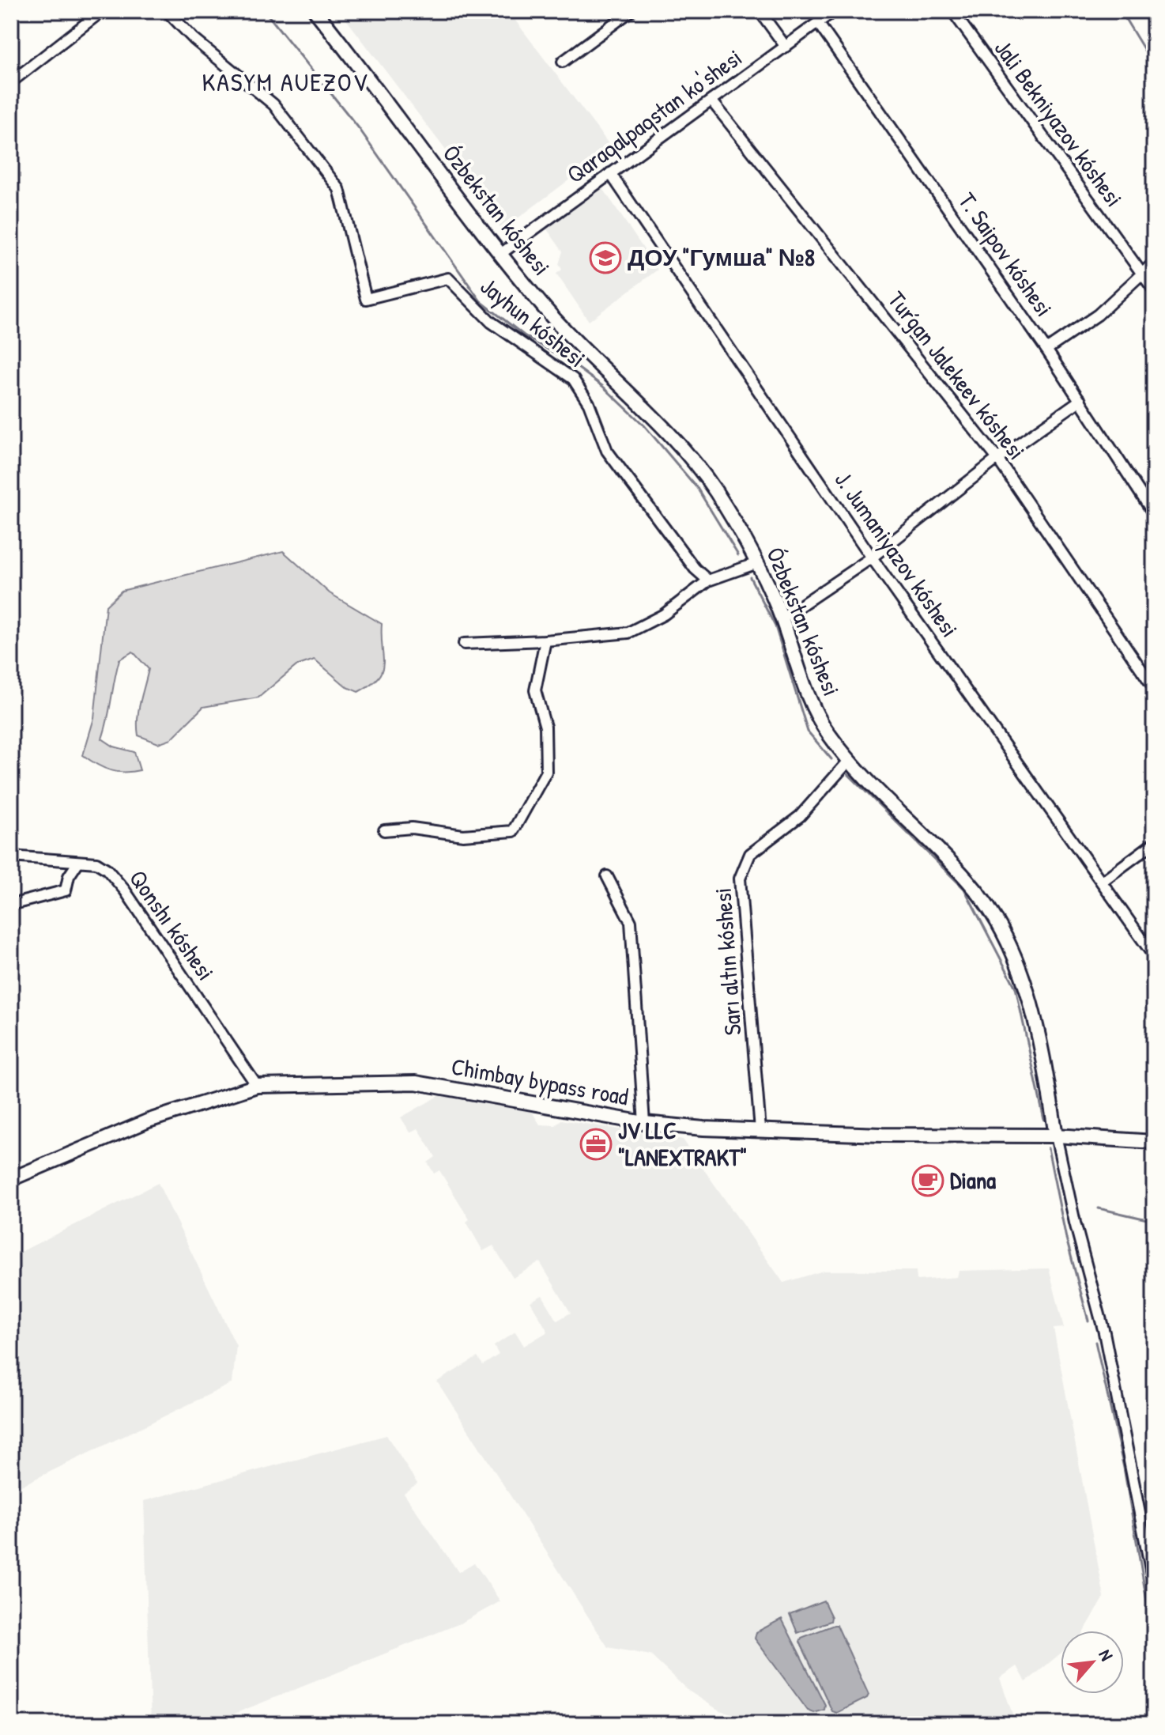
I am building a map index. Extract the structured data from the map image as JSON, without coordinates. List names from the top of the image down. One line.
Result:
{"streets":{"street":["Qaraqalpaqstan ko'shesi","Jali Bekniyazov kóshesi","Ózbekstan kóshesi","T. Saipov kóshesi","Jayhun kóshesi","Turǵan Jalekeev kóshesi","J. Jumaniyazov kóshesi","Qonshı kóshesi","Sarı altın kóshesi","Chimbay bypass road"]},"crossings":[["Qaraqalpaqstan ko'shesi","Ózbekstan kóshesi"],["Qaraqalpaqstan ko'shesi","T. Saipov kóshesi"],["Qaraqalpaqstan ko'shesi","Turǵan Jalekeev kóshesi"],["Qaraqalpaqstan ko'shesi","J. Jumaniyazov kóshesi"],["Ózbekstan kóshesi","Sarı altın kóshesi"],["Ózbekstan kóshesi","Chimbay bypass road"],["Qonshı kóshesi","Chimbay bypass road"],["Sarı altın kóshesi","Chimbay bypass road"]],"districts":["KASYM AUEZOV"],"places":{"school or university":["ДОУ \"Гумша\" №8"],"office":["JV LLC \"LANEXTRAKT\""],"cafe":["Diana"]},"north":"top right"}
